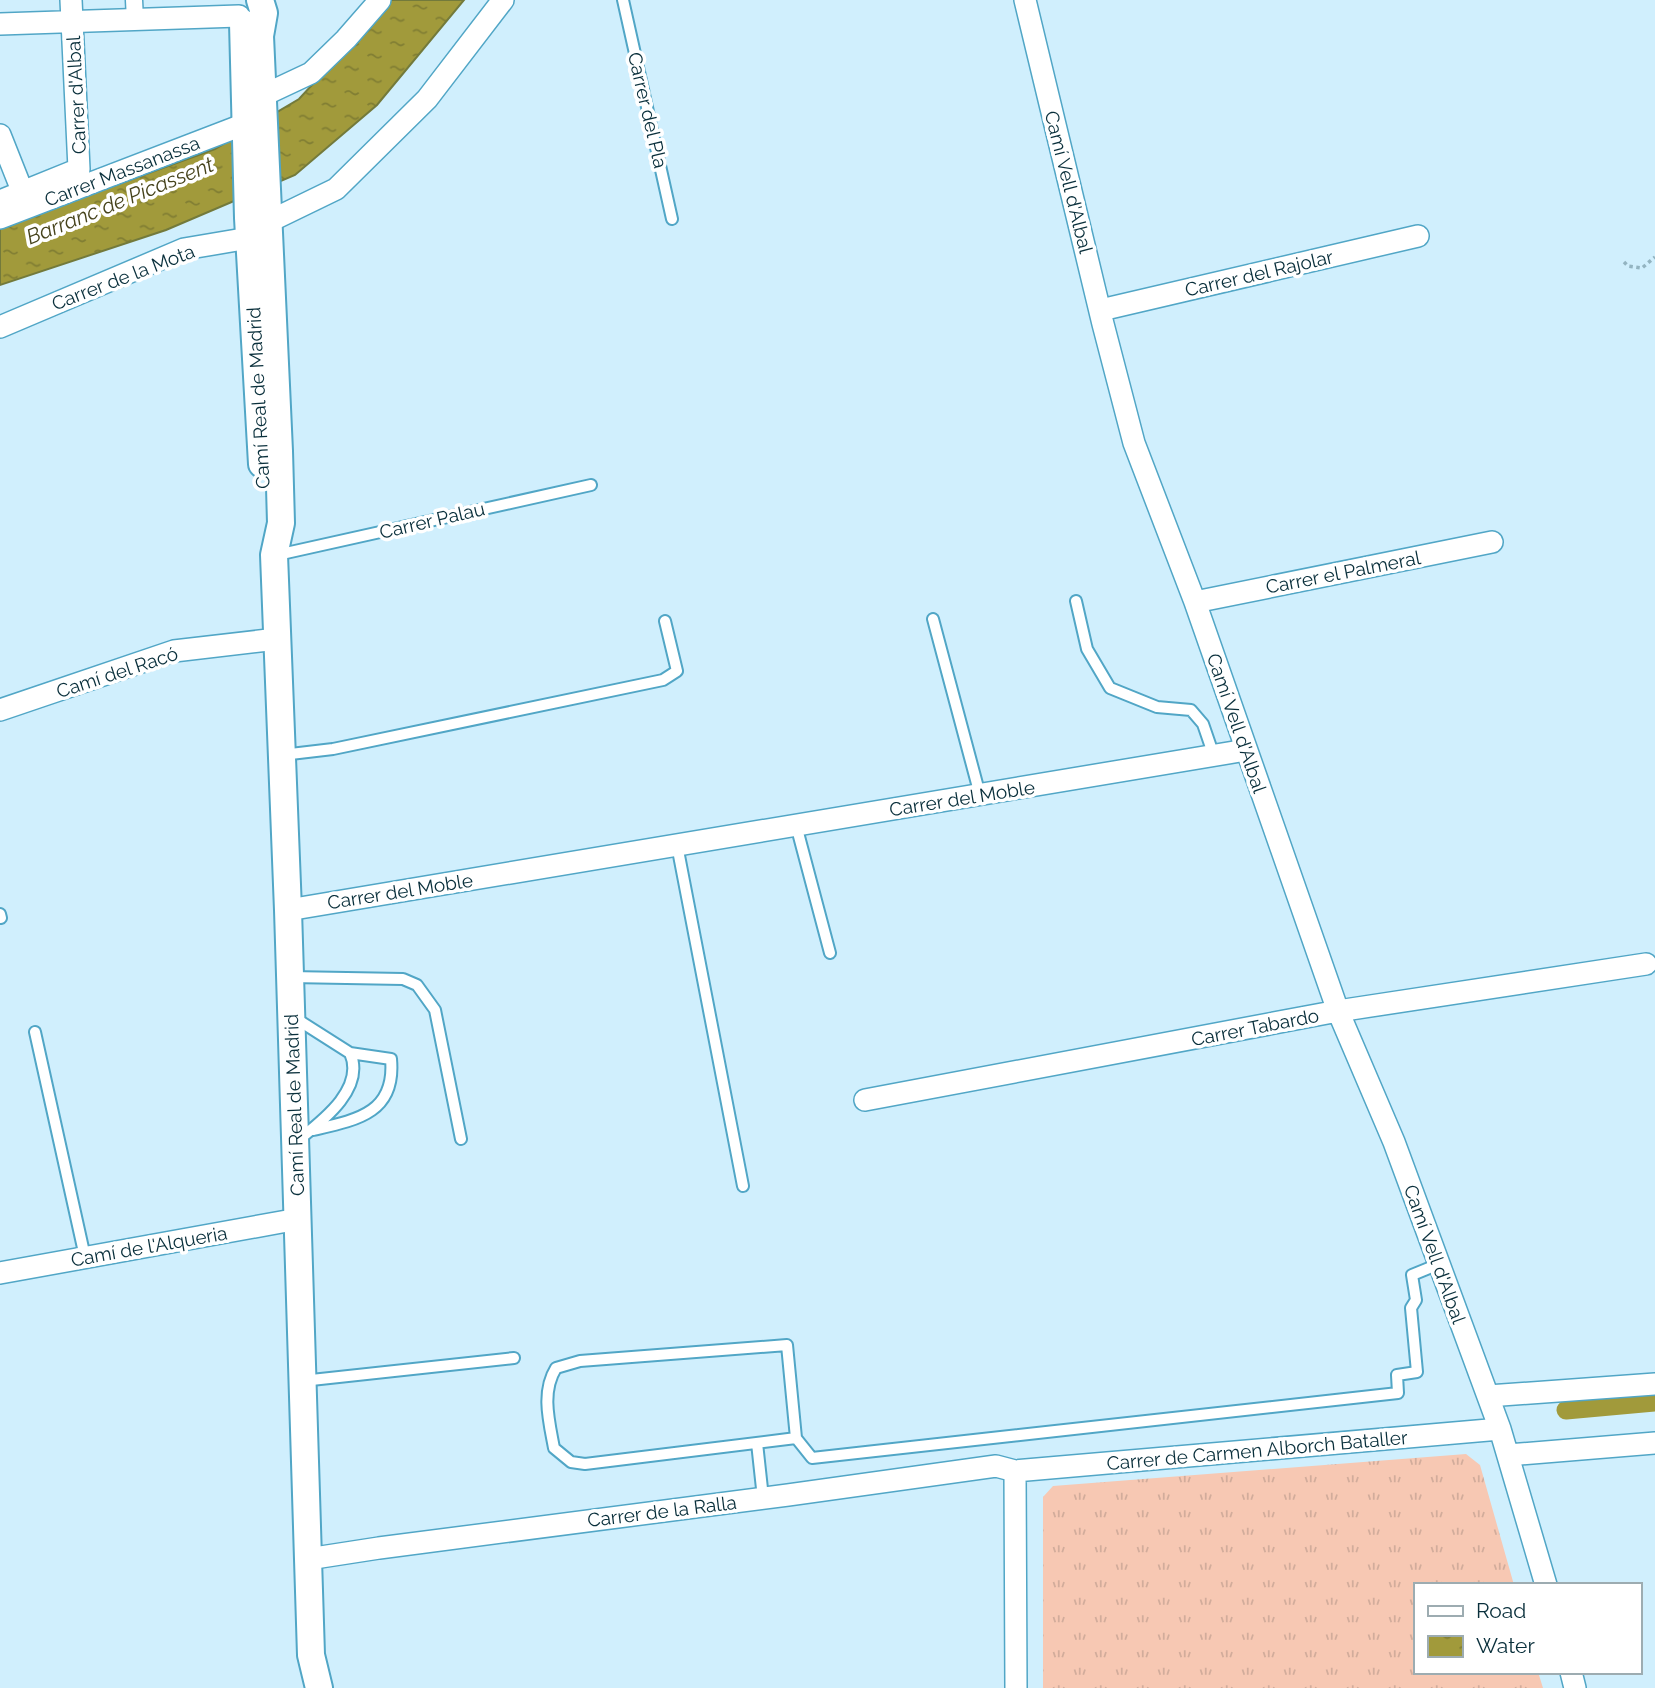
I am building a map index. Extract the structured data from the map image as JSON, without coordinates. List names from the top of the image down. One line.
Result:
{"streets":{"street":["Carrer d'Albal","Carrer Massanassa","Camí Vell d'Albal","Carrer del Rajolar","Carrer de la Mota","Camí Real de Madrid","Carrer el Palmeral","Camí del Racó","Carrer del Moble","Carrer Tabardo","Camí de l'Alqueria","Carrer de Carmen Alborch Bataller","Carrer de la Ralla"],"lane":["Carrer del Pla","Carrer Palau"]},"crossings":[["Carrer d'Albal","Carrer Massanassa"],["Camí Vell d'Albal","Carrer del Rajolar"],["Camí Vell d'Albal","Carrer el Palmeral"],["Camí Vell d'Albal","Carrer del Moble"],["Camí Vell d'Albal","Carrer Tabardo"],["Camí Vell d'Albal","Carrer de Carmen Alborch Bataller"],["Carrer de la Mota","Camí Real de Madrid"],["Camí Real de Madrid","Carrer Palau"],["Camí Real de Madrid","Camí del Racó"],["Camí Real de Madrid","Carrer del Moble"],["Camí Real de Madrid","Camí de l'Alqueria"],["Camí Real de Madrid","Carrer de la Ralla"],["Carrer de Carmen Alborch Bataller","Carrer de la Ralla"]],"water":["Barranc de Picassent"],"legend":["Road","Water"]}
